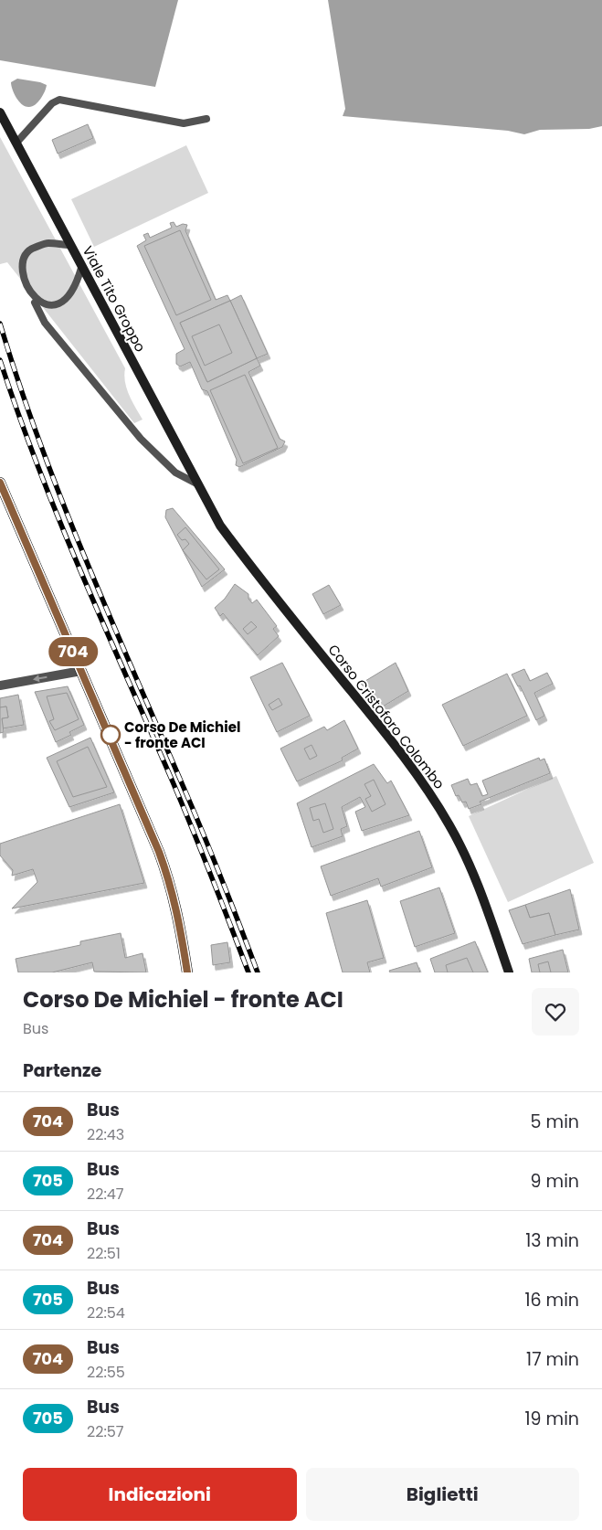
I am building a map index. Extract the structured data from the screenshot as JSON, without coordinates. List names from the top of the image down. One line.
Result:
{"streets":{"street":["Viale Tito Groppo","Corso Cristoforo Colombo"]},"crossings":[["Viale Tito Groppo","Corso Cristoforo Colombo"]],"places":["Corso De Michiel - fronte ACI"],"lines":["bus line 704"],"page":{"on_map":"704","heading":[["Corso De Michiel - fronte ACI","Bus"],"Partenze"],"list":[{"mark":"704","name":"Bus","note":"22:43","value":"5 min"},{"mark":"705","name":"Bus","note":"22:47","value":"9 min"},{"mark":"704","name":"Bus","note":"22:51","value":"13 min"},{"mark":"705","name":"Bus","note":"22:54","value":"16 min"},{"mark":"704","name":"Bus","note":"22:55","value":"17 min"},{"mark":"705","name":"Bus","note":"22:57","value":"19 min"}],"buttons":["Indicazioni","Biglietti"]}}
